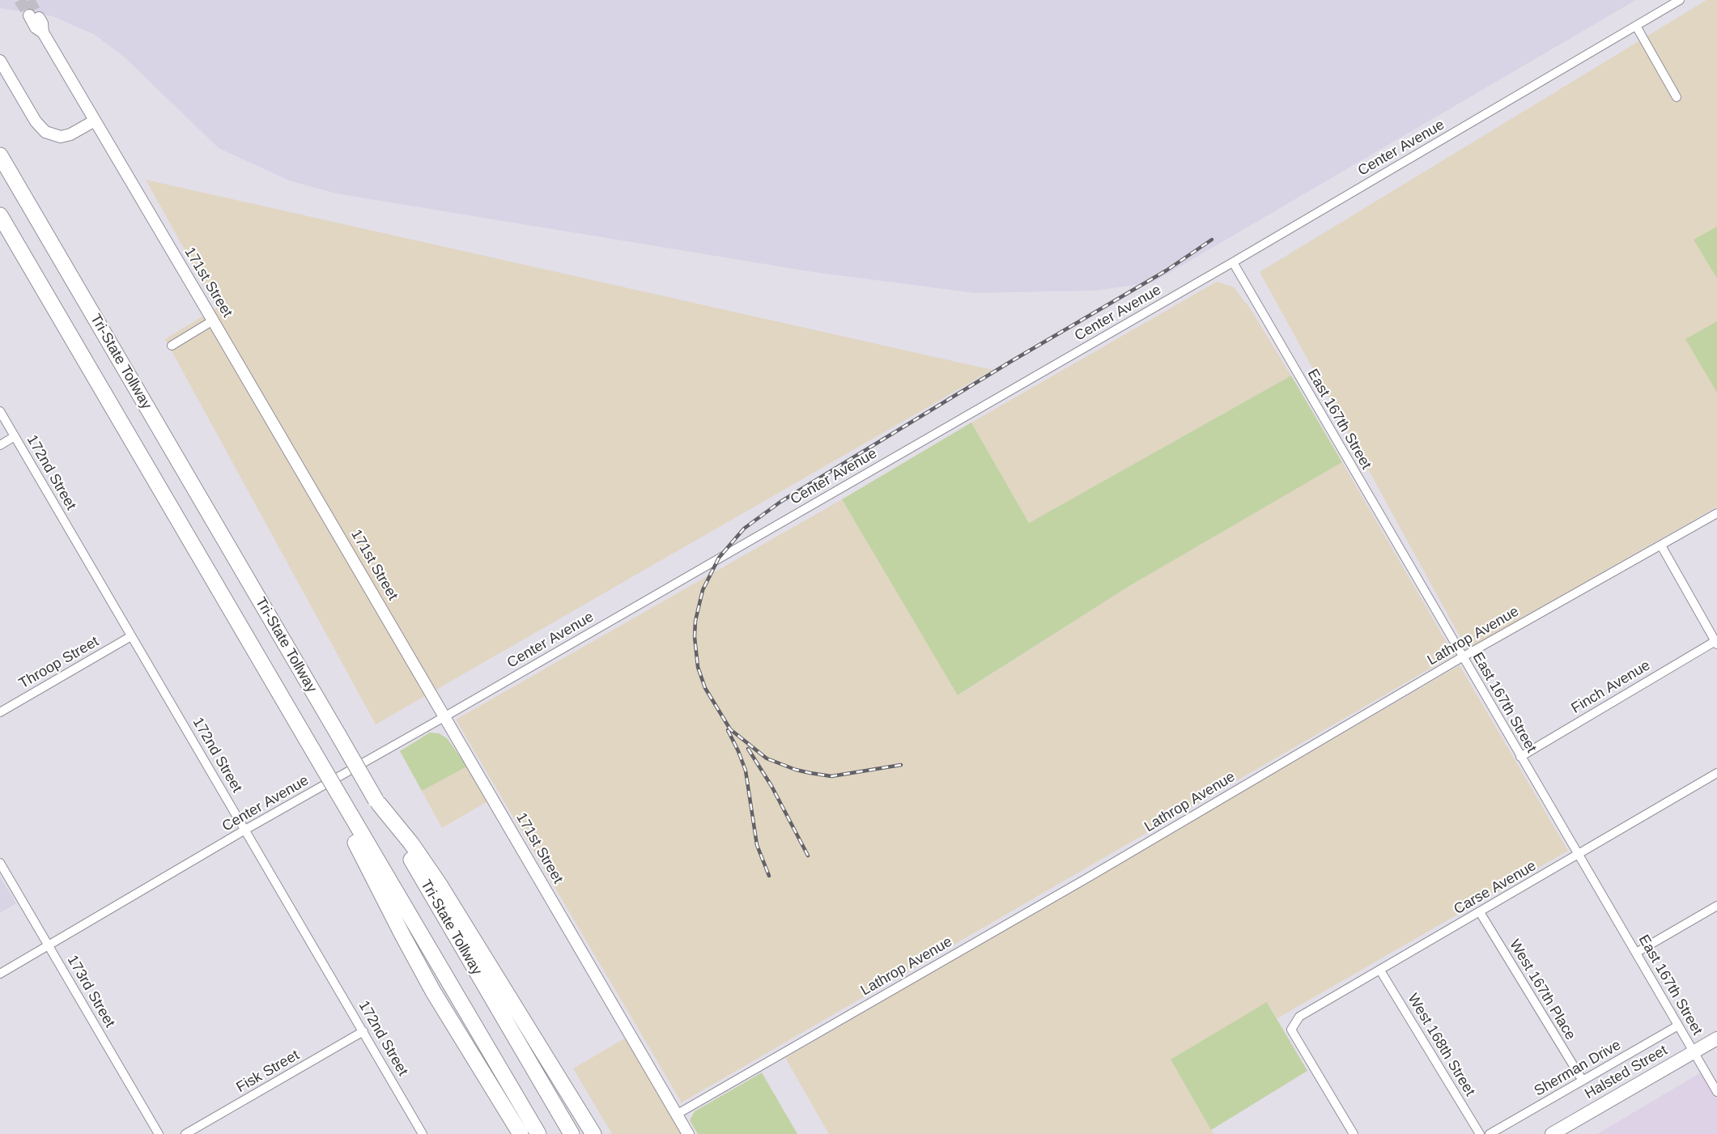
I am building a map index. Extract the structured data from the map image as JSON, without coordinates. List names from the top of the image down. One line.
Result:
{"streets":{"highway":["Tri-State Tollway"],"main road":["Halsted Street"],"street":["Center Avenue","171st Street","East 167th Street","172nd Street","Lathrop Avenue","Throop Street","Finch Avenue","Carse Avenue","West 167th Place","173rd Street","West 168th Street","Sherman Drive","Fisk Street"]},"crossings":[["Center Avenue","171st Street"],["Center Avenue","East 167th Street"],["Center Avenue","172nd Street"],["Center Avenue","173rd Street"],["171st Street","Lathrop Avenue"],["East 167th Street","Lathrop Avenue"],["East 167th Street","Finch Avenue"],["East 167th Street","Carse Avenue"],["East 167th Street","Sherman Drive"],["East 167th Street","Halsted Street"],["172nd Street","Throop Street"],["172nd Street","Fisk Street"],["Carse Avenue","West 167th Place"],["Carse Avenue","West 168th Street"],["West 167th Place","Sherman Drive"]]}
